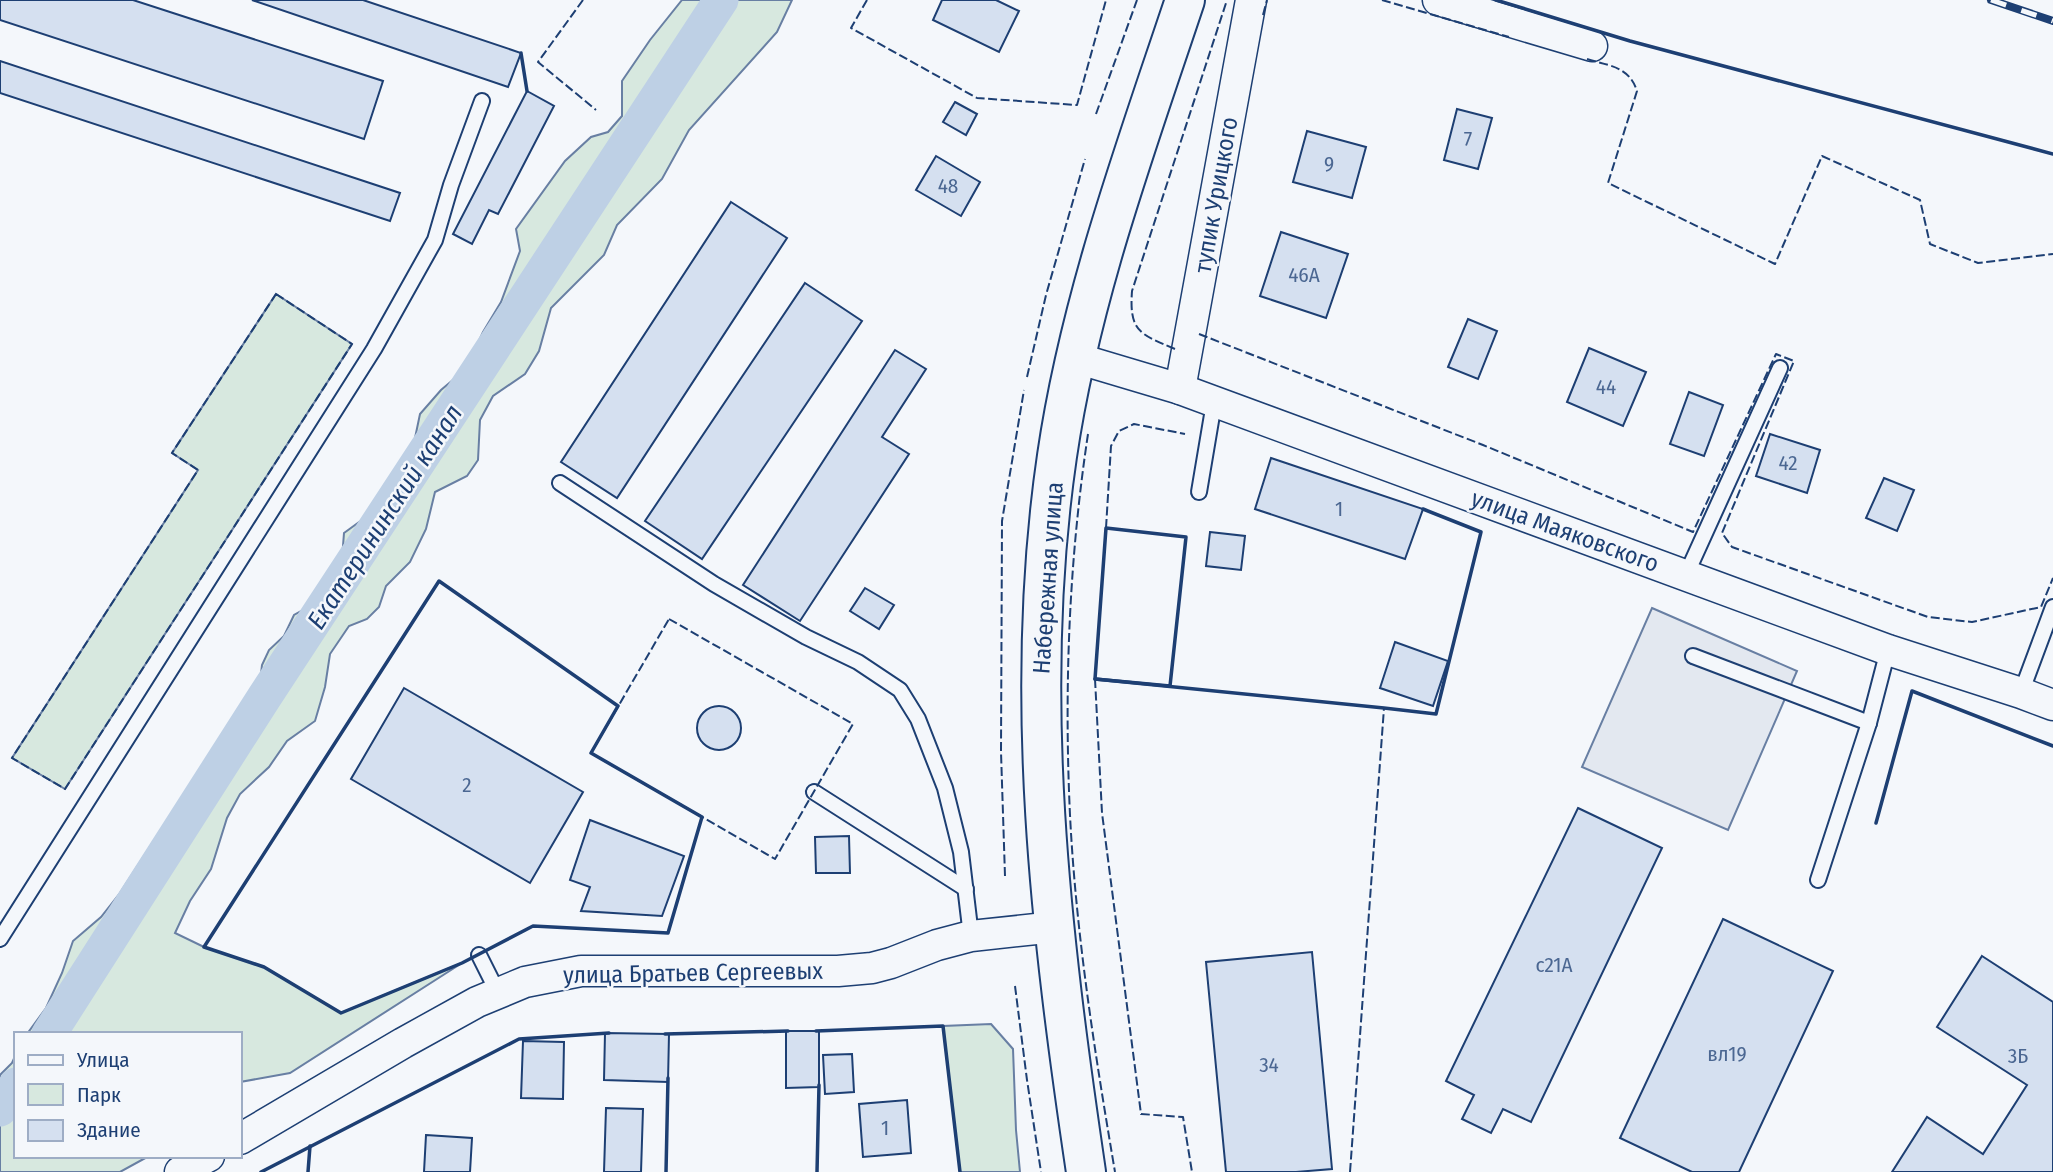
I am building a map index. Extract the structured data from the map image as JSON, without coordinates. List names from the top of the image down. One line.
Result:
{"streets":{"main road":["Набережная улица"],"street":["тупик Урицкого","улица Маяковского","улица Братьев Сергеевых"]},"crossings":[["тупик Урицкого","улица Маяковского"],["улица Маяковского","Набережная улица"],["Набережная улица","улица Братьев Сергеевых"]],"water":["Екатерининский канал"],"house_numbers":["7","9","48","46А","44","42","1","2","с21А","вл19","3Б","34","1"],"legend":["Улица","Парк","Здание"]}
